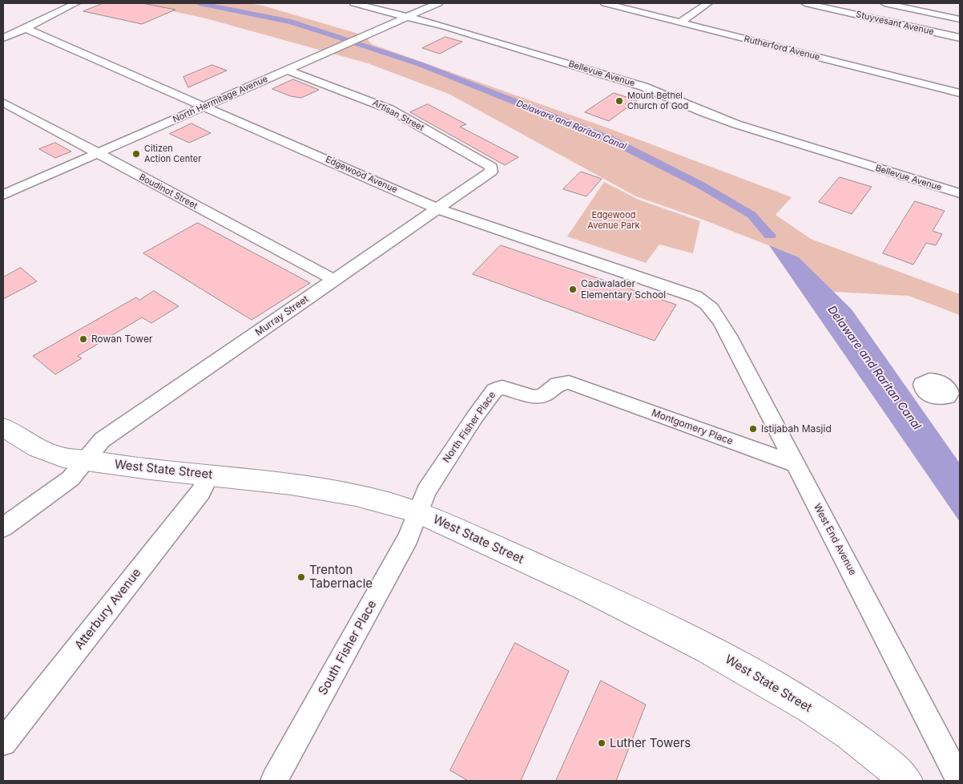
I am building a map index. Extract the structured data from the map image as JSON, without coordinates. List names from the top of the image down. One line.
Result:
{"streets":{"street":["Stuyvesant Avenue","Rutherford Avenue","Bellevue Avenue","North Hermitage Avenue","Artisan Street","Edgewood Avenue","Boudinot Street","Murray Street","North Fisher Place","Montgomery Place","West State Street","West End Avenue","Atterbury Avenue","South Fisher Place"]},"crossings":[["Bellevue Avenue","North Hermitage Avenue"],["North Hermitage Avenue","Artisan Street"],["North Hermitage Avenue","Edgewood Avenue"],["North Hermitage Avenue","Boudinot Street"],["Artisan Street","Murray Street"],["Edgewood Avenue","Murray Street"],["Edgewood Avenue","West End Avenue"],["Boudinot Street","Murray Street"],["Murray Street","West State Street"],["North Fisher Place","Montgomery Place"],["North Fisher Place","West State Street"],["North Fisher Place","South Fisher Place"],["Montgomery Place","West End Avenue"],["West State Street","Atterbury Avenue"],["West State Street","South Fisher Place"]],"water":["Delaware and Raritan Canal"],"parks":["Edgewood Avenue Park"],"places":["Mount Bethel Church of God","Citizen Action Center","Cadwalader Elementary School","Rowan Tower","Istijabah Masjid","Trenton Tabernacle","Luther Towers"]}
